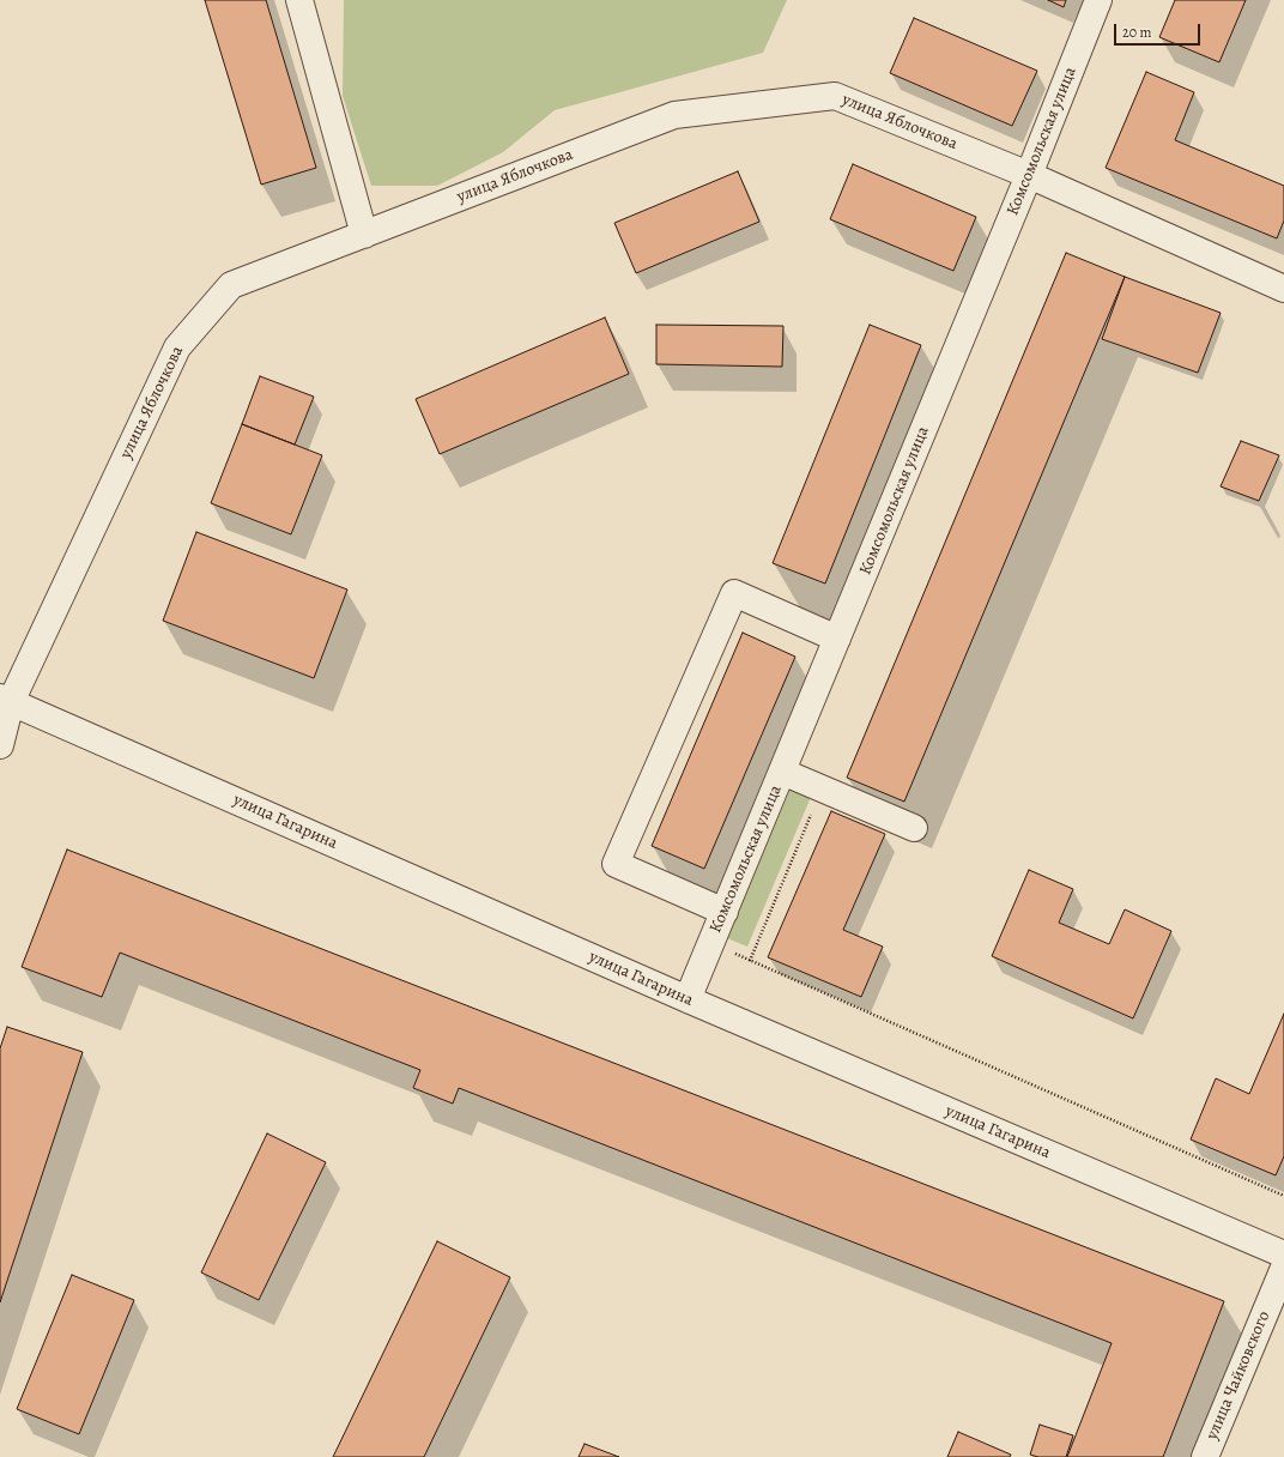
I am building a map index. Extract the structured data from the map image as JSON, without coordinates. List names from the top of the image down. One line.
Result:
{"streets":{"street":["улица Яблочкова","Комсомольская улица","улица Гагарина","улица Чайковского"]},"crossings":[["улица Яблочкова","Комсомольская улица"],["улица Яблочкова","улица Гагарина"],["Комсомольская улица","улица Гагарина"]],"scale_bar":"20 m"}
